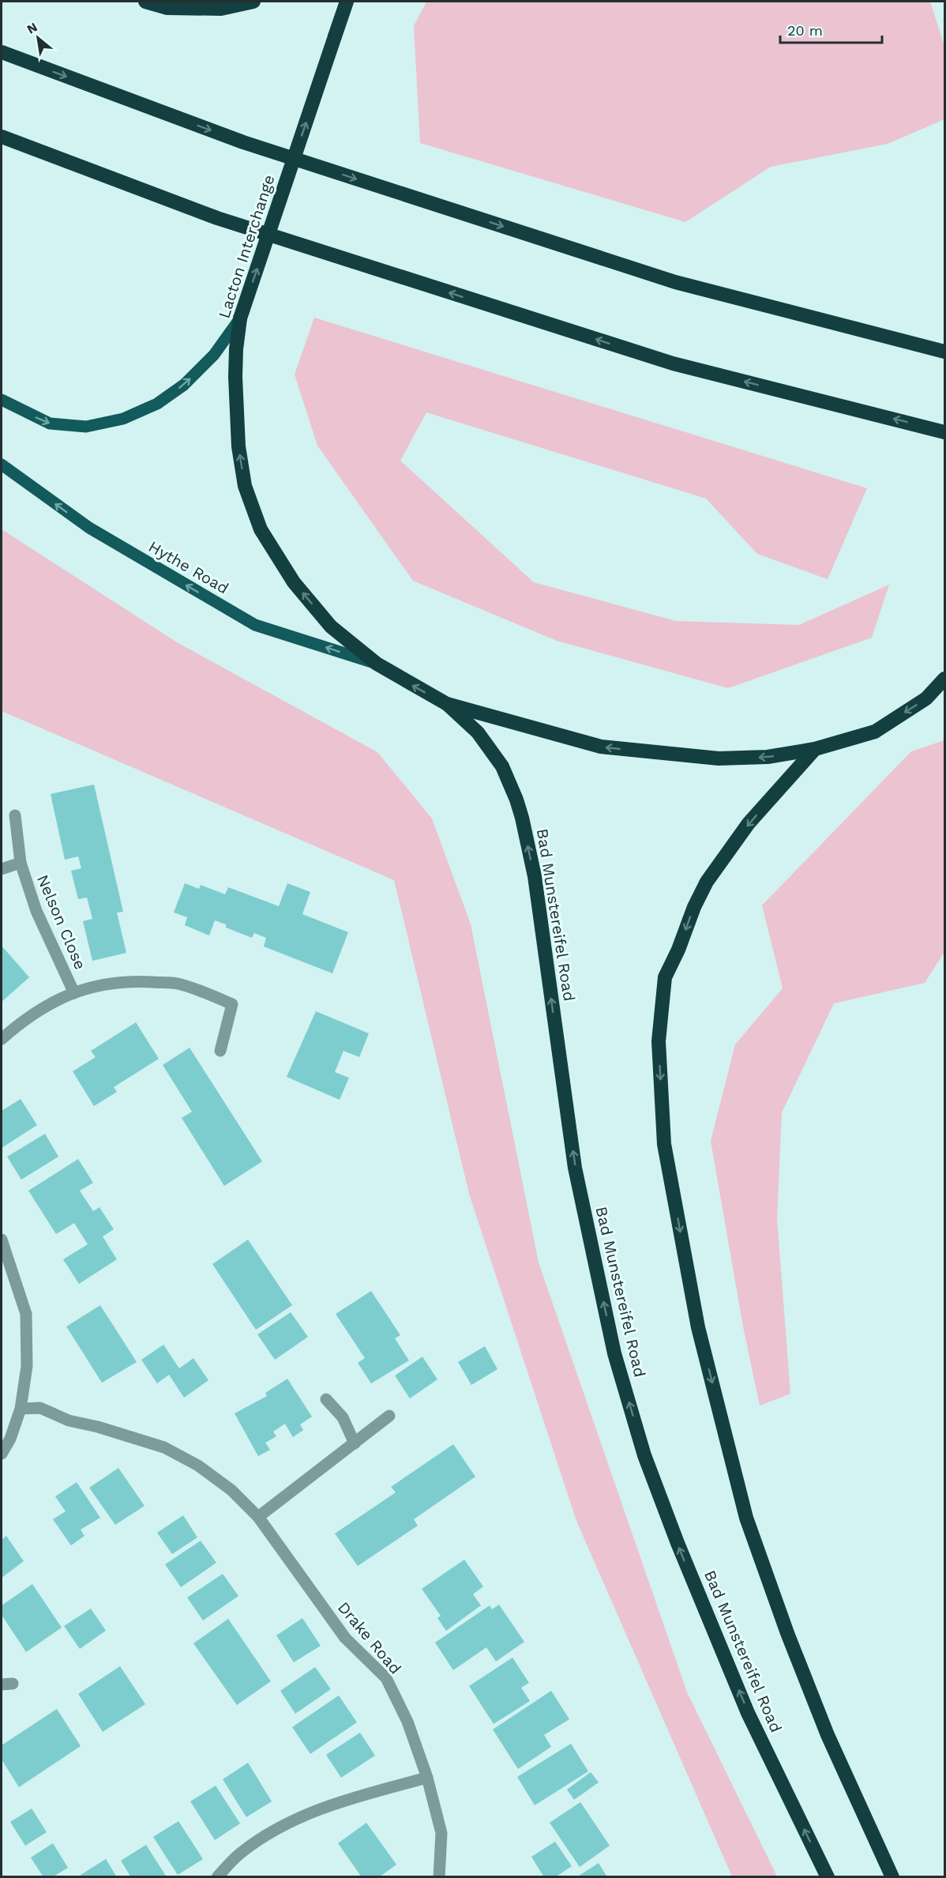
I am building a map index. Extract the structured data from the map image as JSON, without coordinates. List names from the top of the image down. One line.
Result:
{"streets":{"highway":["Lacton Interchange","Bad Munstereifel Road"],"main road":["Hythe Road"],"street":["Nelson Close","Drake Road"]},"crossings":[["Lacton Interchange","Hythe Road"],["Lacton Interchange","Bad Munstereifel Road"]],"one_way":["Lacton Interchange","Hythe Road"],"scale_bar":"20 m","north":"top left"}
